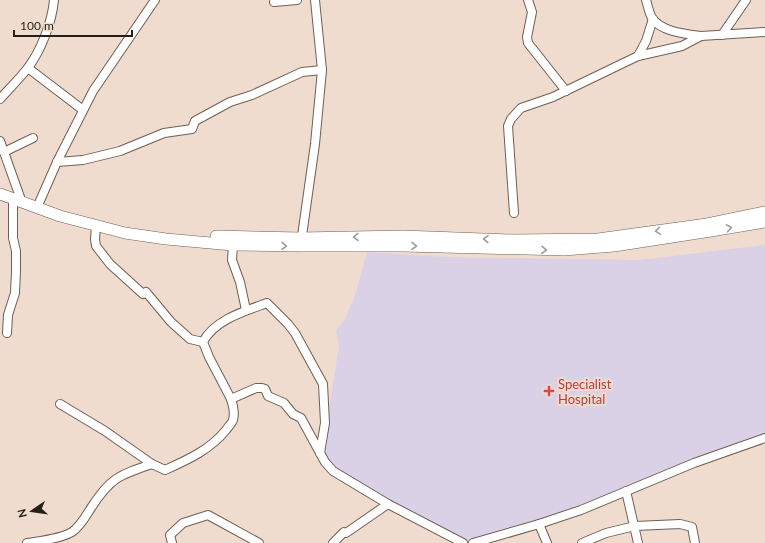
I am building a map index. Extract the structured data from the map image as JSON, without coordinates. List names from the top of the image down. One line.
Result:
{"places":{"health":["Specialist Hospital"]},"scale_bar":"100 m","north":"left"}
